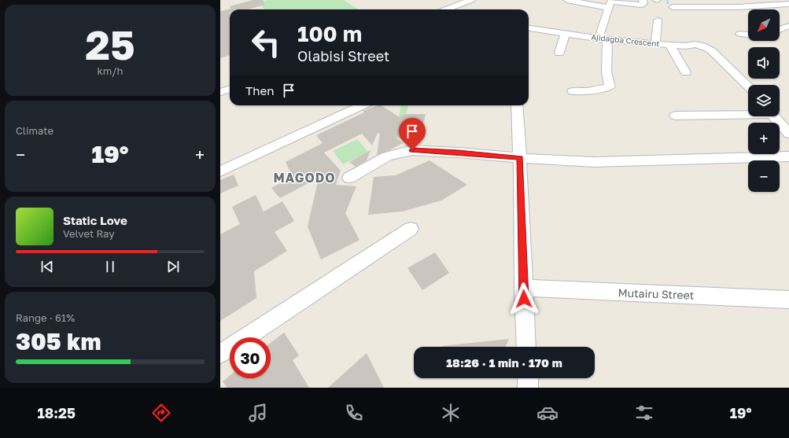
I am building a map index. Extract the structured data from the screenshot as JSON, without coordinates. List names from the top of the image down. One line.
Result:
{"streets":{"street":["Ajidagba Crescent","Mutairu Street"]},"districts":["MAGODO"],"north":"bottom left","page":{"tile":[["25","km/h"],"Climate",["Range · 61%","305 km"]],"map_buttons":["+","−"],"turn":["100 m","Olabisi Street"],"then":"Then","heat":["−","19°","+"],"song":["Static Love","Velvet Ray"],"limit":"30","trip":"18:26 · 1 min · 170 m","tabs":["18:25","19°"]}}
